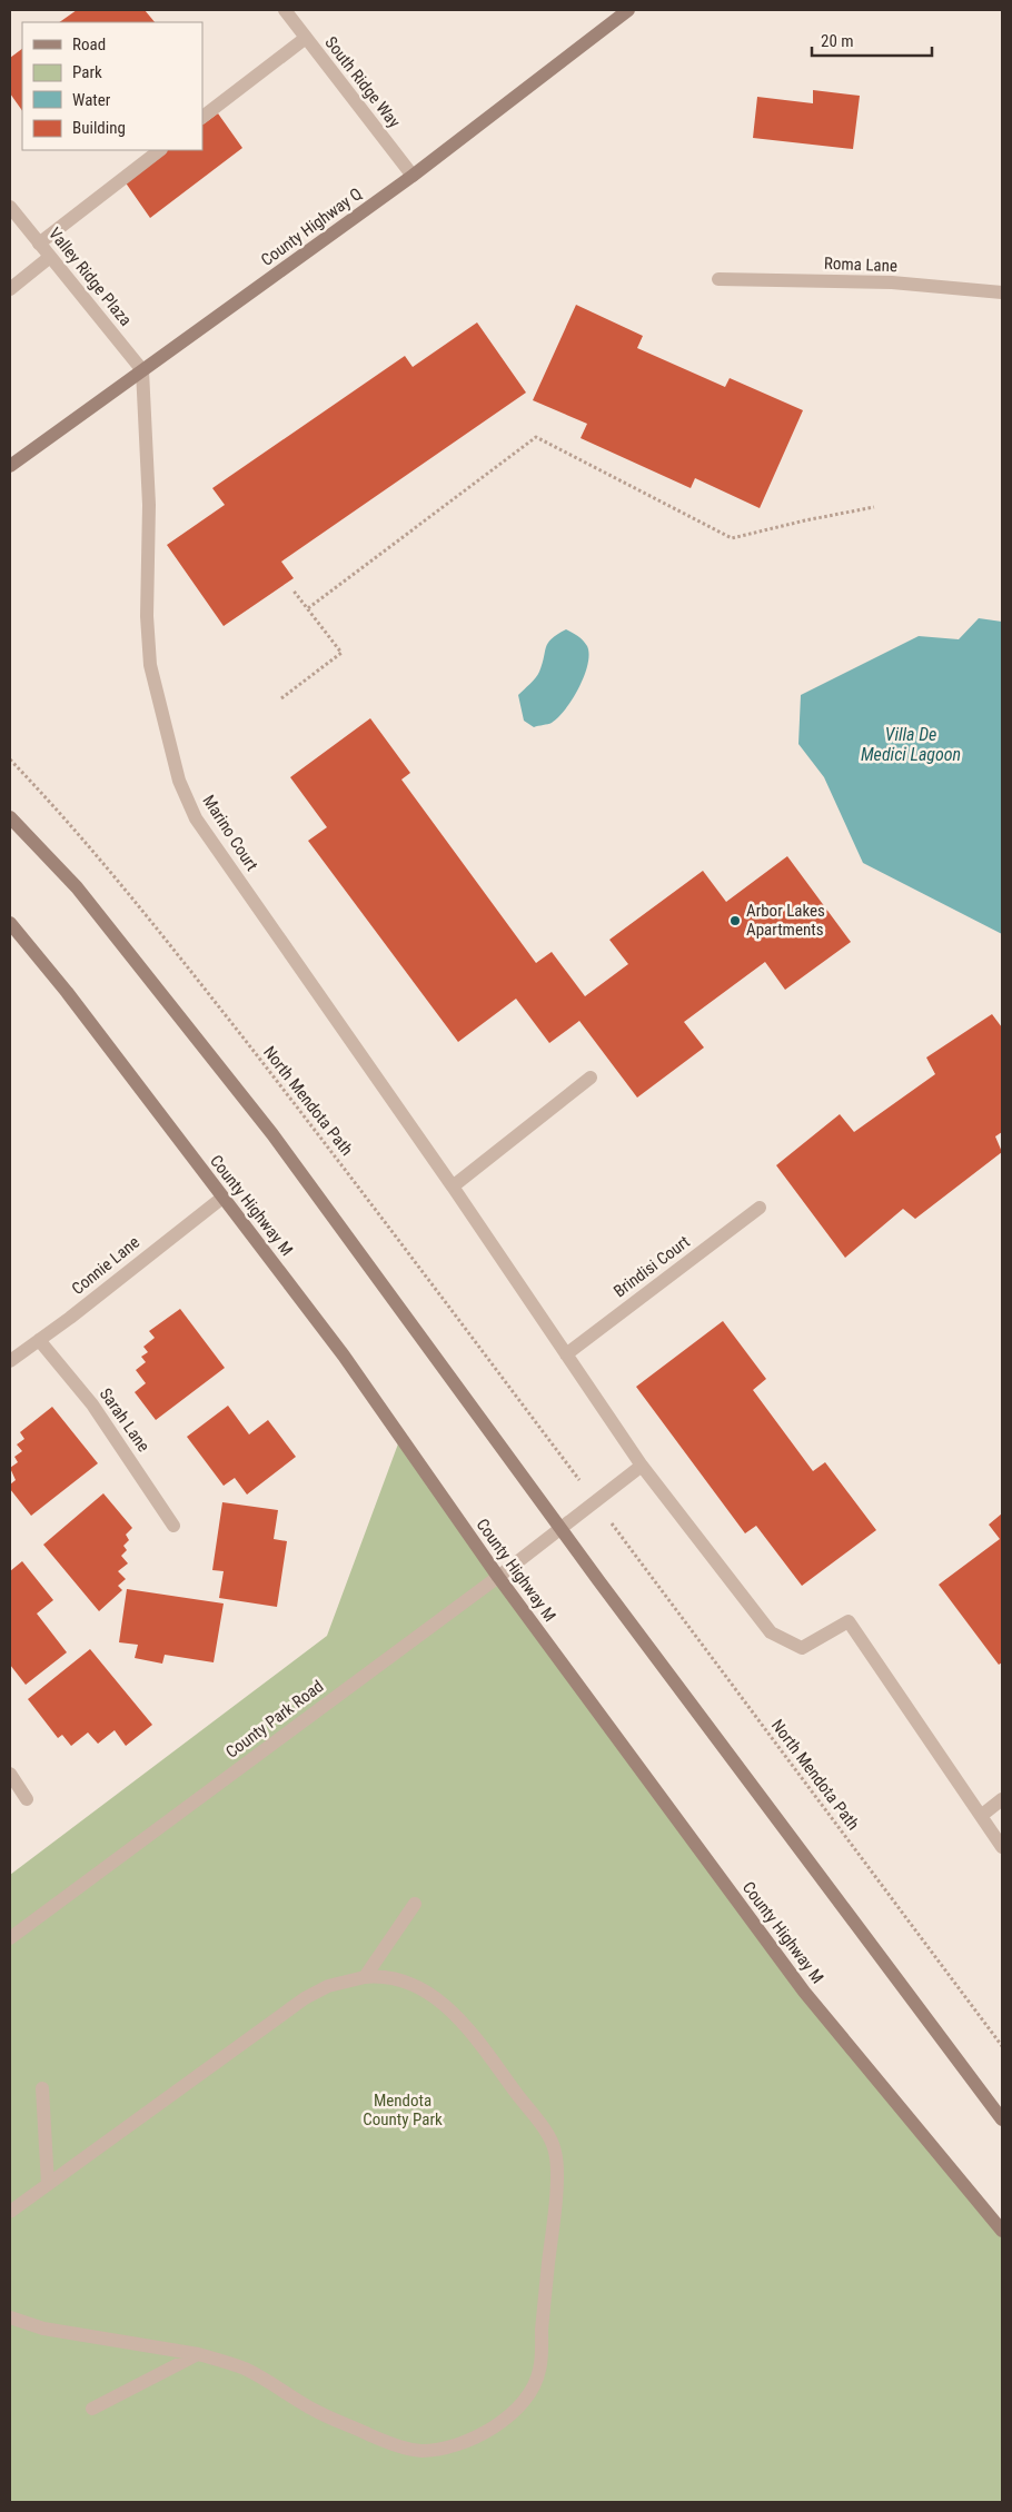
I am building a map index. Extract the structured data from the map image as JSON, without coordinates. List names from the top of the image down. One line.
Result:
{"streets":{"main road":["County Highway Q","County Highway M"],"street":["South Ridge Way","Roma Lane","Valley Ridge Plaza","Marino Court","Connie Lane","Brindisi Court","Sarah Lane","County Park Road"],"path":["North Mendota Path"]},"crossings":[["South Ridge Way","County Highway Q"],["County Highway Q","Valley Ridge Plaza"],["County Highway Q","Marino Court"],["Valley Ridge Plaza","Marino Court"],["Marino Court","Brindisi Court"],["Marino Court","County Park Road"],["County Highway M","Connie Lane"],["County Highway M","County Park Road"],["Connie Lane","Sarah Lane"]],"water":["Villa De Medici Lagoon"],"parks":["Mendota County Park"],"places":["Arbor Lakes Apartments"],"legend":["Road","Park","Water","Building"],"scale_bar":"20 m"}
